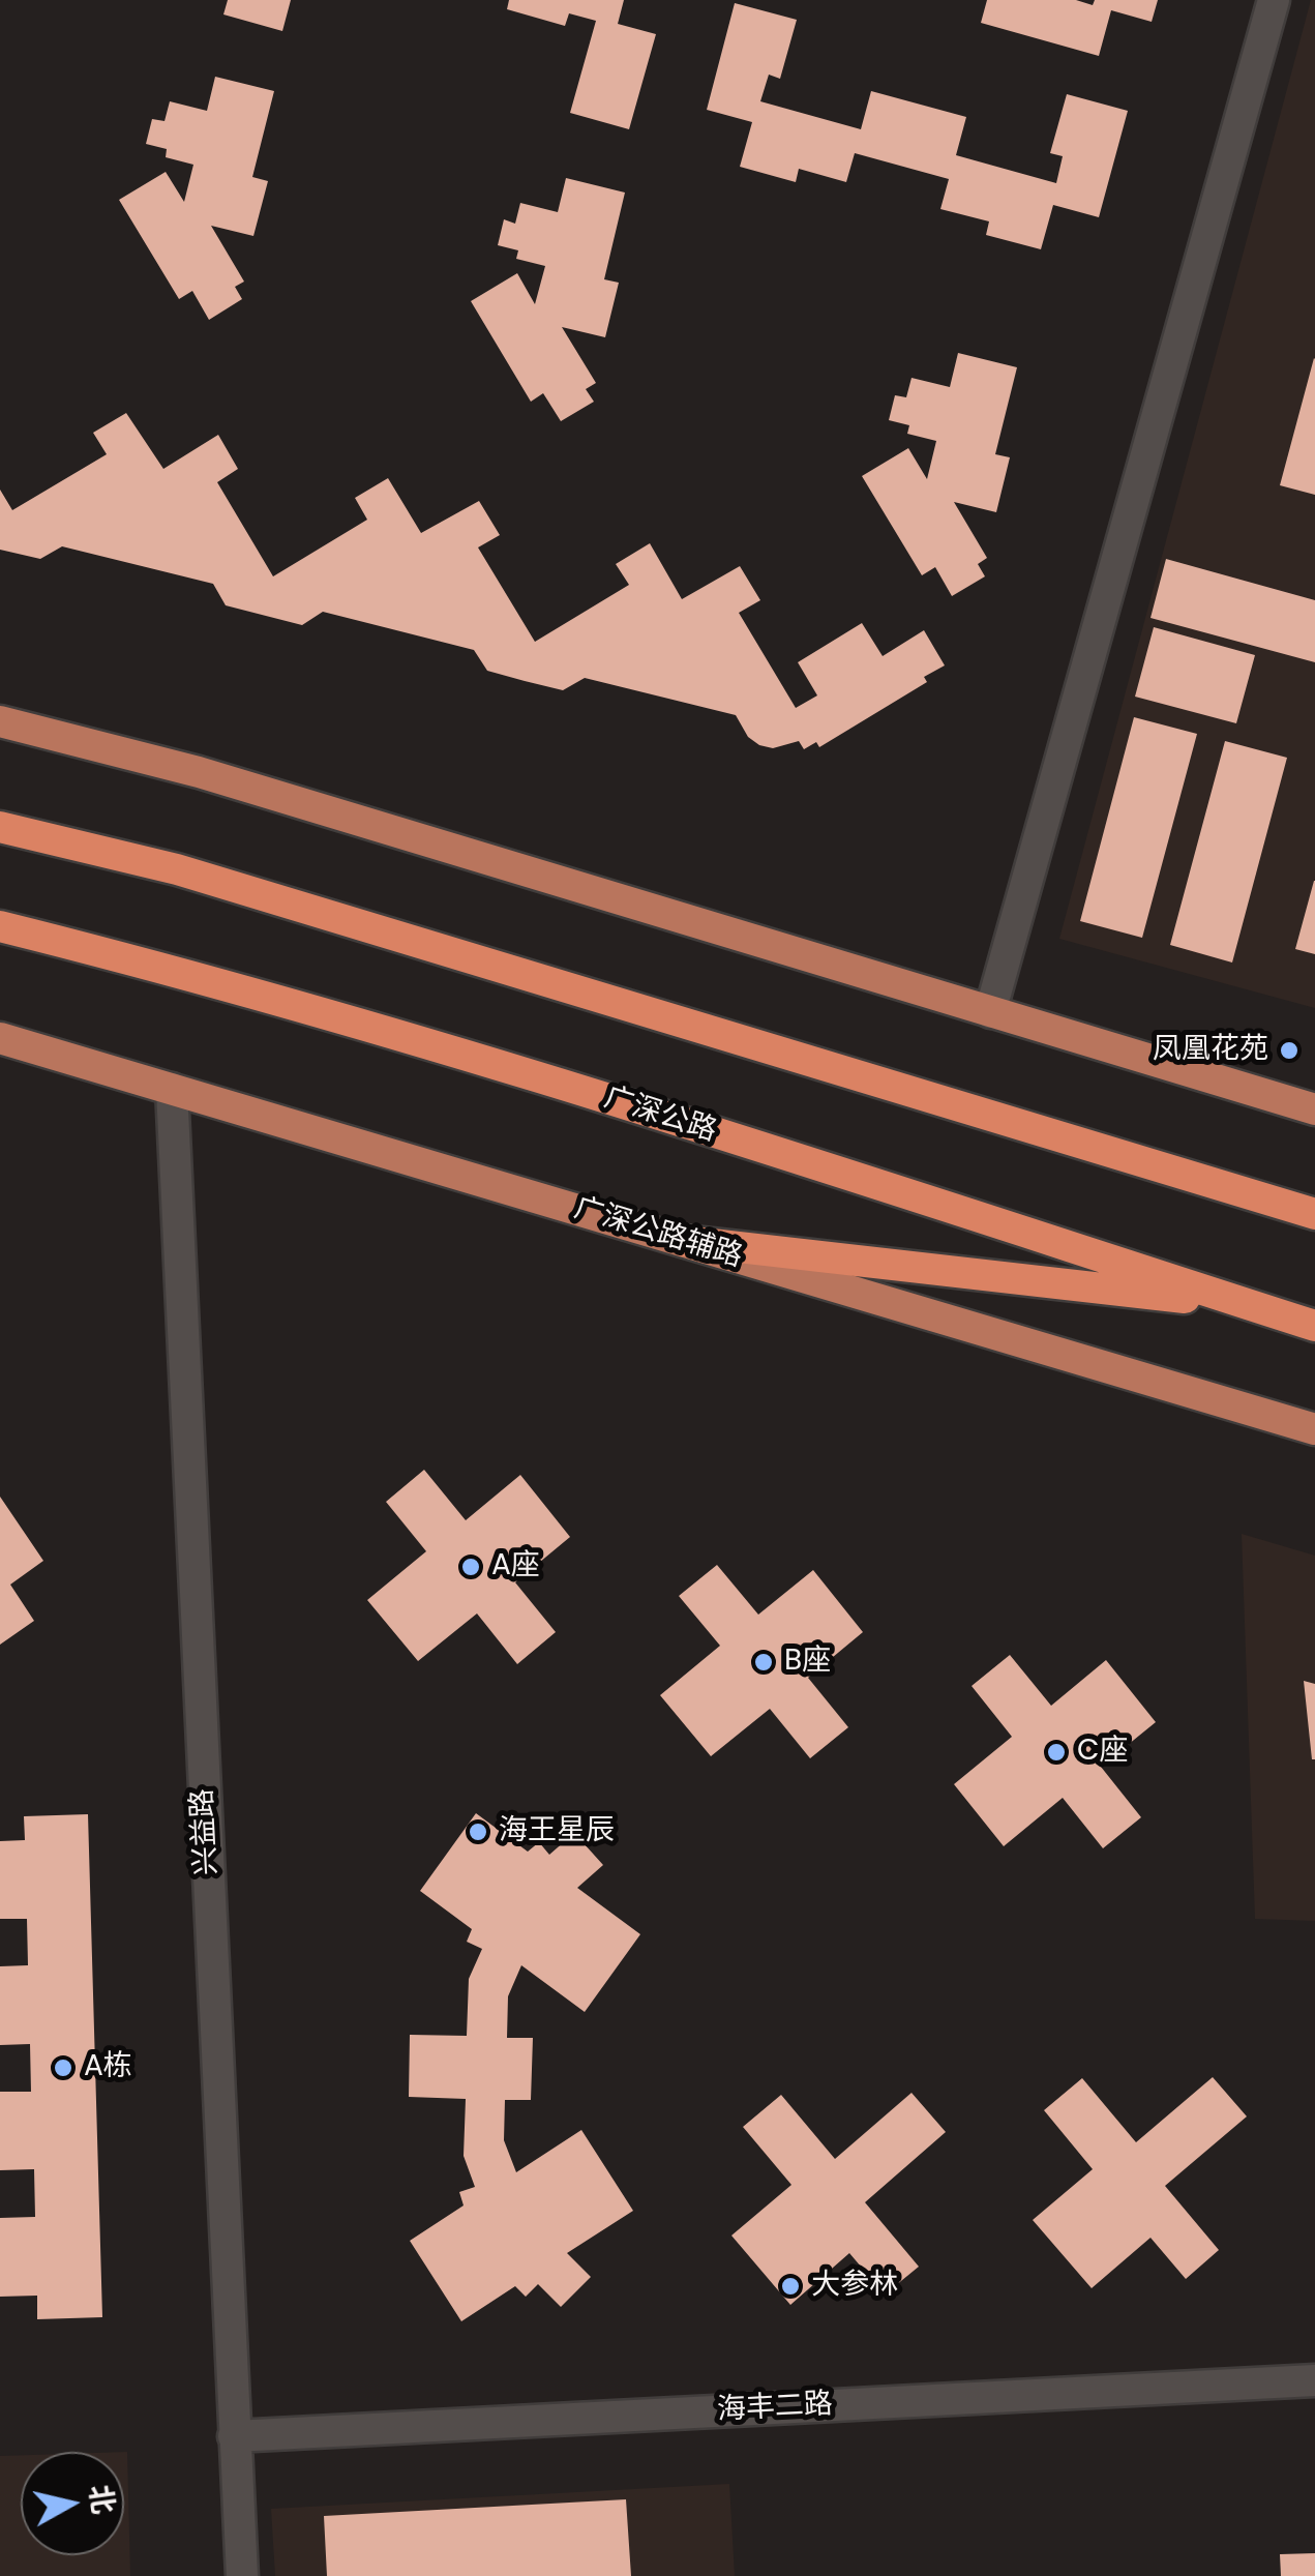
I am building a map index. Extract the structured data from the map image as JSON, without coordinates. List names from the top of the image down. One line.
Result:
{"streets":{"highway":["广深公路"],"main road":["广深公路辅路"],"street":["兴益路","海丰二路"]},"crossings":[["广深公路辅路","兴益路"],["兴益路","海丰二路"]],"places":["凤凰花苑","A座","B座","C座","海王星辰","A栋","大参林"],"north":"right"}
